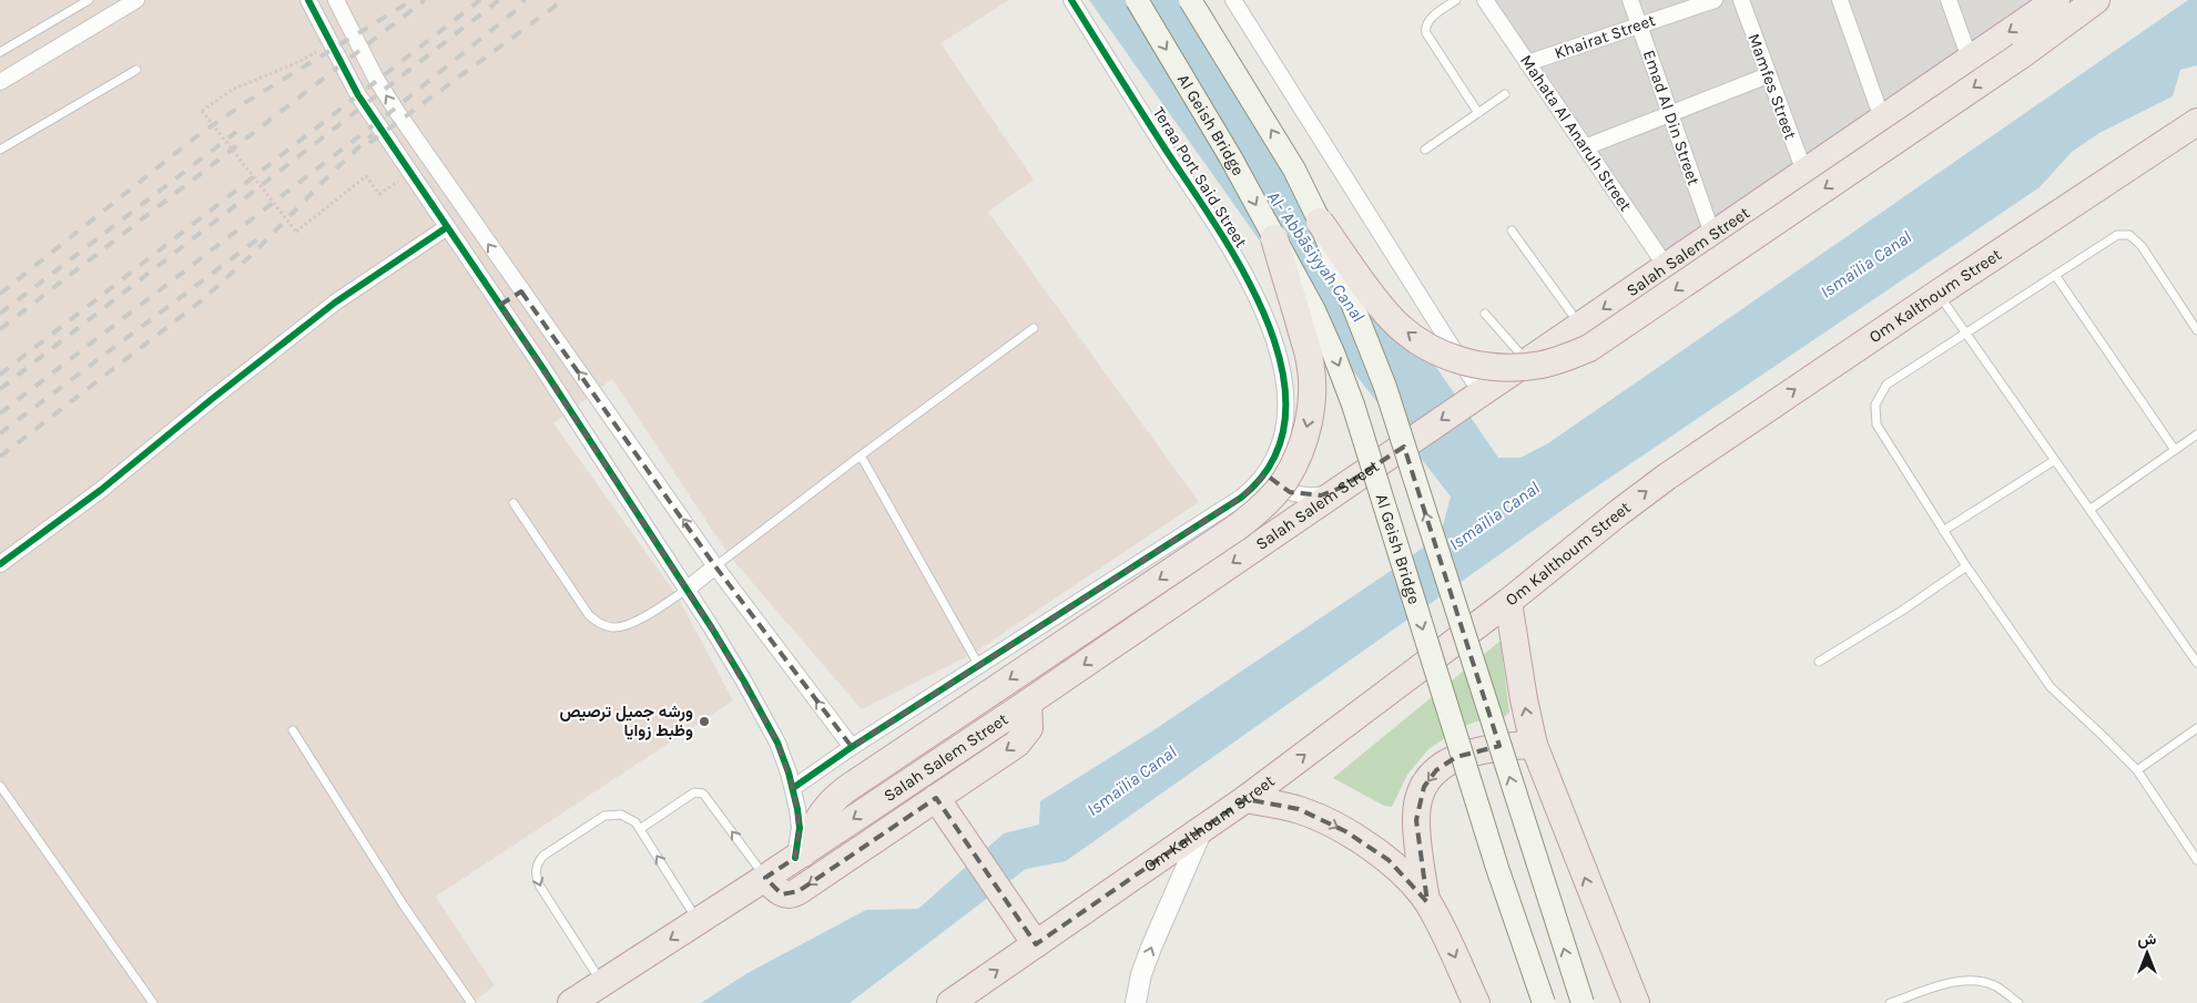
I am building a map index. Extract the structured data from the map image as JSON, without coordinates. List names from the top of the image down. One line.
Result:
{"streets":{"highway":["Salah Salem Street","Om Kalthoum Street"],"main road":["Al Geish Bridge"],"street":["Khairat Street","Mamfes Street","Emad Al Din Street","Mahata Al Anaruh Street","Teraa Port Said Street"]},"crossings":[["Khairat Street","Emad Al Din Street"],["Khairat Street","Mahata Al Anaruh Street"],["Mamfes Street","Salah Salem Street"],["Emad Al Din Street","Salah Salem Street"],["Mahata Al Anaruh Street","Salah Salem Street"]],"one_way":["Salah Salem Street","Om Kalthoum Street"],"water":["Al-ʿAbbāsiyyah Canal","Ismaïlia Canal"],"places":["ورشه جميل ترصيص وظبط زوايا"],"north":"top"}
